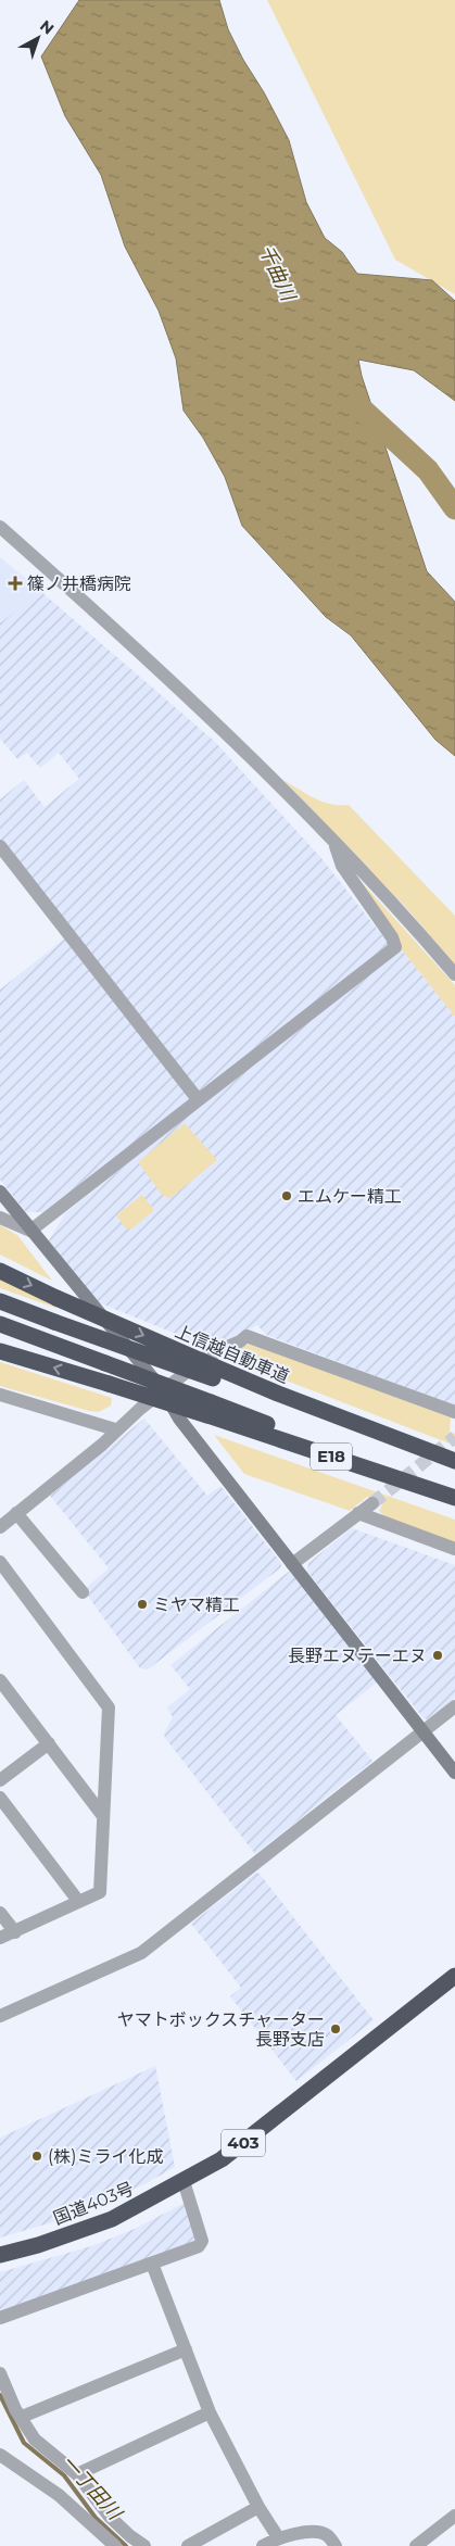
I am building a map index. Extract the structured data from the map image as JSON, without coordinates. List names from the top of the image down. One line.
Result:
{"streets":{"highway":["上信越自動車道","E18","403","国道403号"]},"water":["千曲川","一丁田川"],"places":{"health":["篠ノ井橋病院"],"other":["エムケー精工","ミヤマ精工","長野エヌテーエヌ","ヤマトボックスチャーター 長野支店","(株)ミライ化成"]},"north":"top right"}
